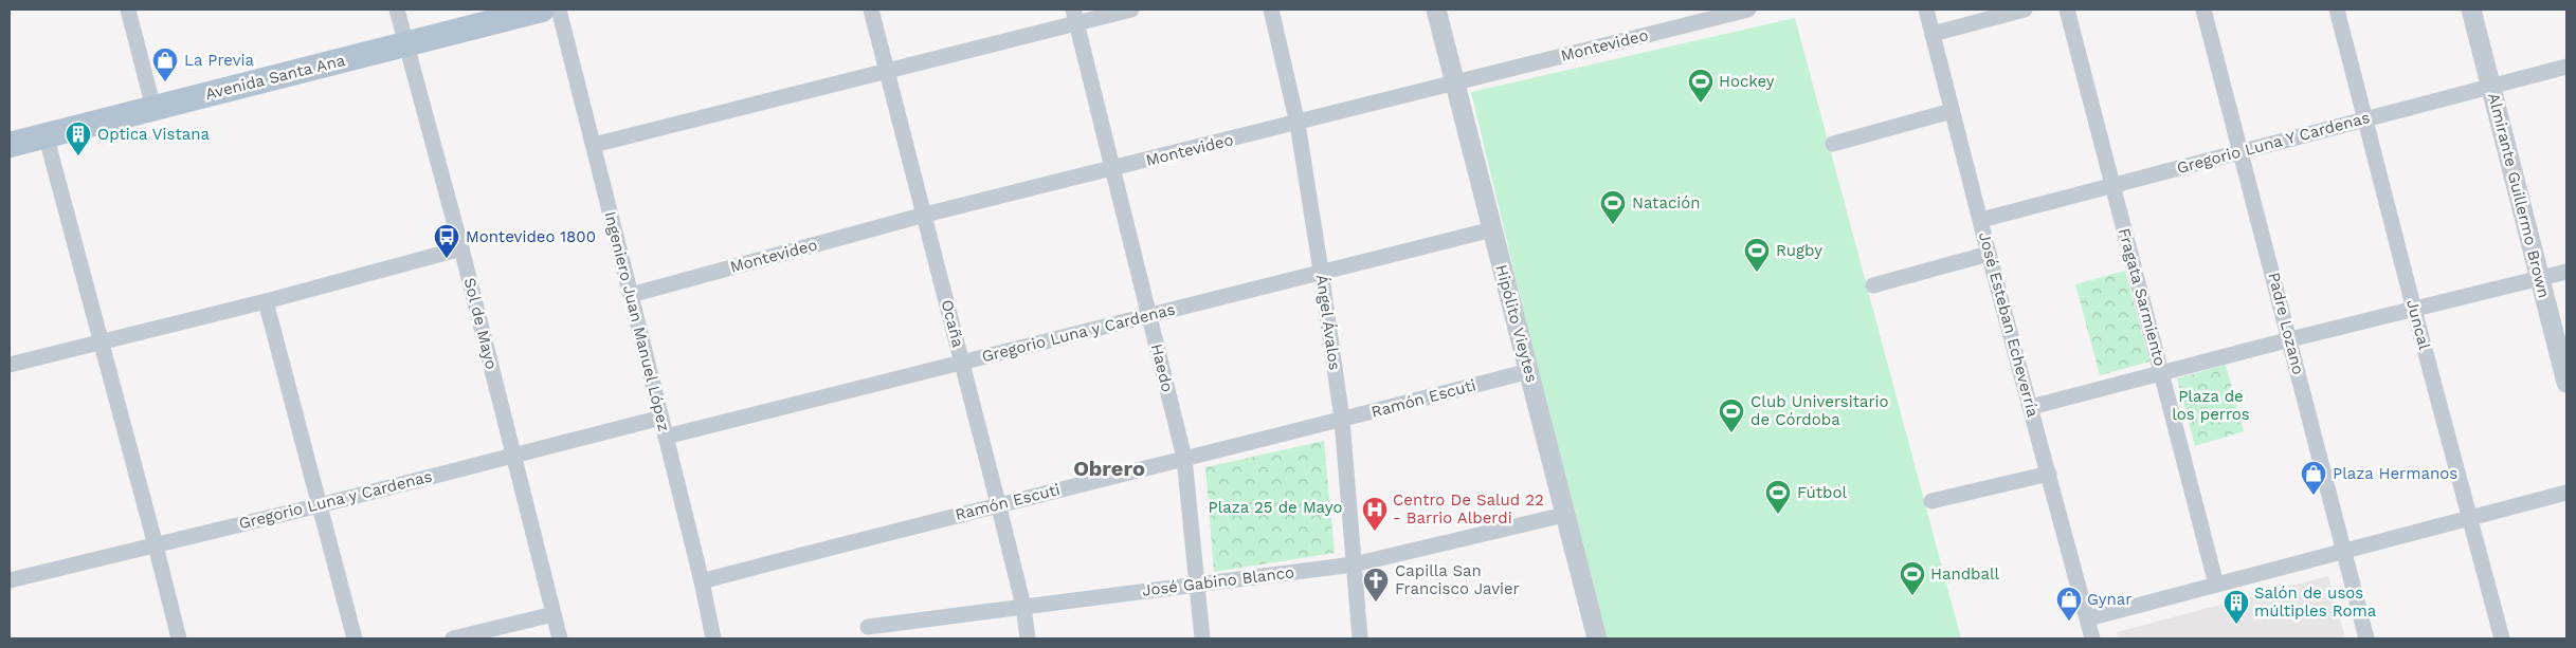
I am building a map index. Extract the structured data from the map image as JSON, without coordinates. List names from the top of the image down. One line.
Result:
{"streets":{"main road":["Avenida Santa Ana"],"street":["Montevideo","Gregorio Luna Y Cardenas","Almirante Guillermo Brown","Fragata Sarmiento","Ingeniero Juan Manuel López","Ángel Ávalos","Sol de Mayo","Ocaña","Hipólito Vieytes","Padre Lozano","José Esteban Echeverría","Juncal","Gregorio Luna y Cardenas","Haedo","Ramón Escuti","José Gabino Blanco"]},"crossings":[["Montevideo","Ingeniero Juan Manuel López"],["Montevideo","Ángel Ávalos"],["Montevideo","Ocaña"],["Montevideo","Hipólito Vieytes"],["Montevideo","Haedo"],["Avenida Santa Ana","Sol de Mayo"],["Gregorio Luna Y Cardenas","Almirante Guillermo Brown"],["Gregorio Luna Y Cardenas","Fragata Sarmiento"],["Gregorio Luna Y Cardenas","Padre Lozano"],["Gregorio Luna Y Cardenas","José Esteban Echeverría"],["Gregorio Luna Y Cardenas","Juncal"],["Ingeniero Juan Manuel López","Gregorio Luna y Cardenas"],["Ingeniero Juan Manuel López","Ramón Escuti"],["Ángel Ávalos","Gregorio Luna y Cardenas"],["Ángel Ávalos","Ramón Escuti"],["Ángel Ávalos","José Gabino Blanco"],["Sol de Mayo","Gregorio Luna y Cardenas"],["Ocaña","Gregorio Luna y Cardenas"],["Ocaña","Ramón Escuti"],["Ocaña","José Gabino Blanco"],["Hipólito Vieytes","Gregorio Luna y Cardenas"],["Hipólito Vieytes","Ramón Escuti"],["Hipólito Vieytes","José Gabino Blanco"],["Gregorio Luna y Cardenas","Haedo"],["Haedo","Ramón Escuti"],["Haedo","José Gabino Blanco"]],"districts":["Obrero"],"parks":["Plaza de los perros","Plaza 25 de Mayo"],"places":{"shop":["La Previa","Plaza Hermanos","Gynar"],"sports":["Hockey","Natación","Rugby","Club Universitario de Córdoba","Fútbol","Handball"],"building":["Optica Vistana","Salón de usos múltiples Roma"],"bus stop":["Montevideo 1800"],"hospital":["Centro De Salud 22 - Barrio Alberdi"],"church":["Capilla San Francisco Javier"]}}
